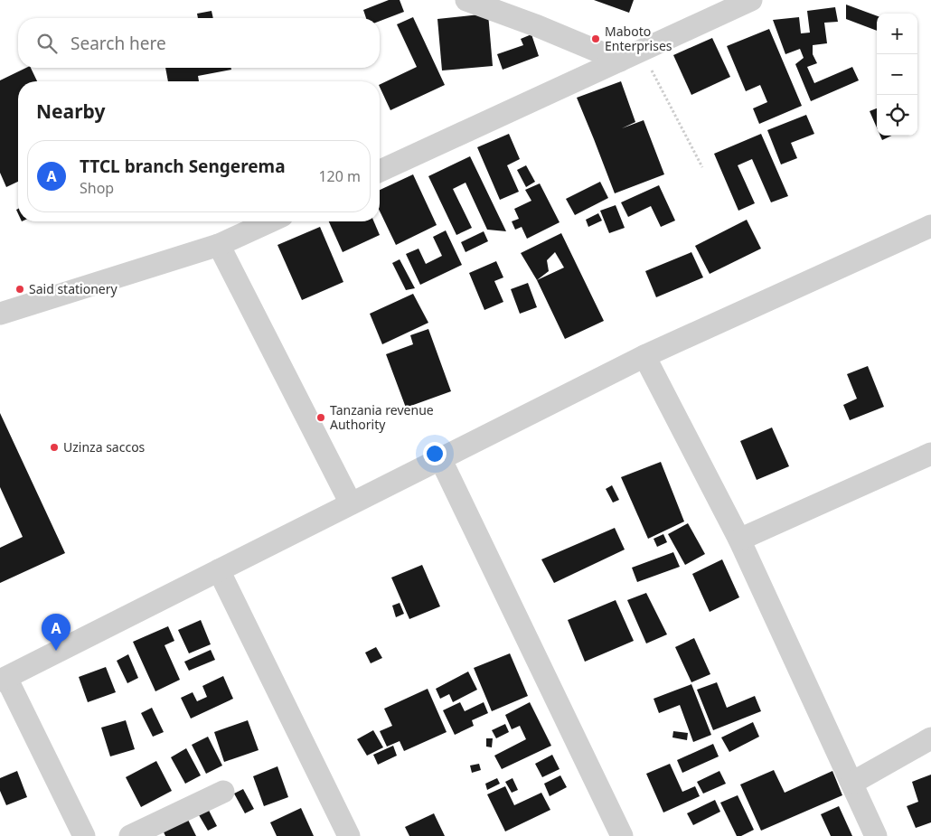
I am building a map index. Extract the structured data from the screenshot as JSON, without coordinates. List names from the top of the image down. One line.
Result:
{"places":["Maboto Enterprises","Said stationery","Tanzania revenue Authority","Uzinza saccos"],"page":{"map_buttons":["+","−"],"search":"Search here","heading":"Nearby","list":[{"mark":"A","name":"TTCL branch Sengerema","note":"Shop","value":"120 m"}],"pins":"A"}}
